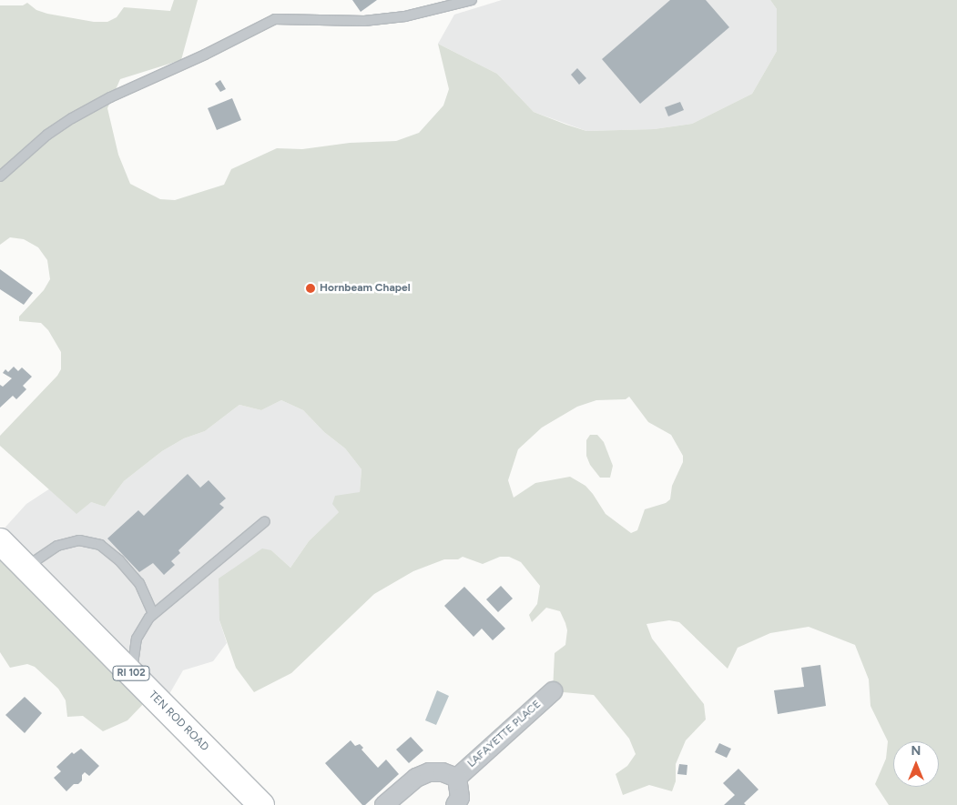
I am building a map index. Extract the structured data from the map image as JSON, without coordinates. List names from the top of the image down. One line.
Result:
{"streets":{"main road":["RI 102","TEN ROD ROAD"],"street":["LAFAYETTE PLACE"]},"places":["Hornbeam Chapel"],"north":"top"}
